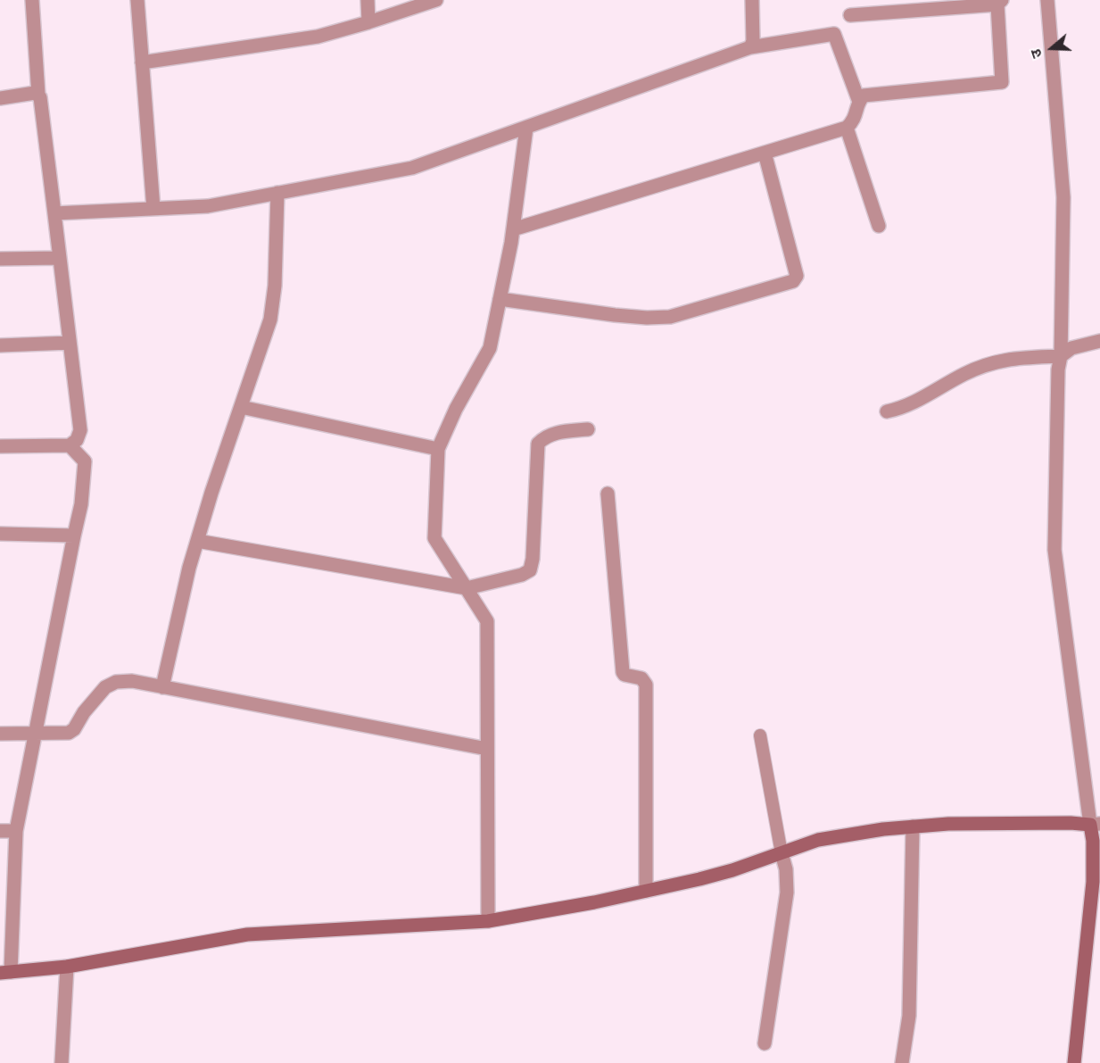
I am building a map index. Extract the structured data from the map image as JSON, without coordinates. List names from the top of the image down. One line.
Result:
{"north":"left"}
